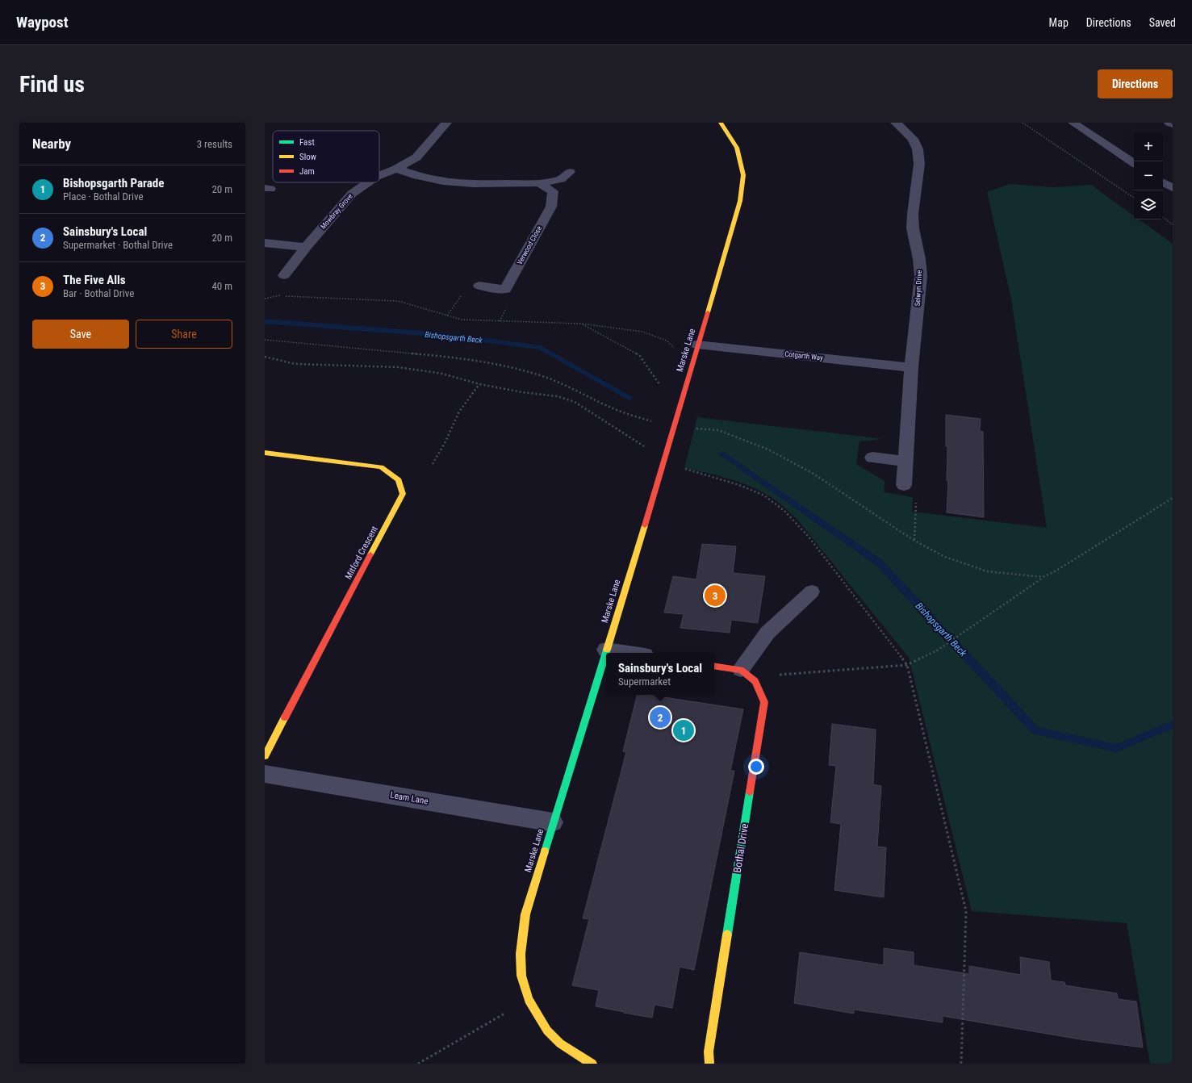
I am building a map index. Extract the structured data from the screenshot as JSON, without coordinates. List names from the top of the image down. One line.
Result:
{"streets":{"street":["Mowbray Grove","Verwood Close","Selwyn Drive","Marske Lane","Cotgarth Way","Mitford Crescent","Leam Lane","Bothal Drive"]},"crossings":[["Selwyn Drive","Cotgarth Way"],["Marske Lane","Cotgarth Way"],["Marske Lane","Leam Lane"]],"water":["Bishopsgarth Beck"],"legend":["Fast","Slow","Jam"],"page":{"header":"Waypost","nav":["Map","Directions","Saved"],"buttons":["Directions",["Save","Share"]],"title":"Find us","heading":["Nearby","3 results"],"map_buttons":["+","−"],"list":[{"mark":"1","name":"Bishopsgarth Parade","note":"Place · Bothal Drive","value":"20 m"},{"mark":"2","name":"Sainsbury's Local","note":"Supermarket · Bothal Drive","value":"20 m"},{"mark":"3","name":"The Five Alls","note":"Bar · Bothal Drive","value":"40 m"}],"pins":["3","2","1"],"popup":["Sainsbury's Local","Supermarket"]}}
